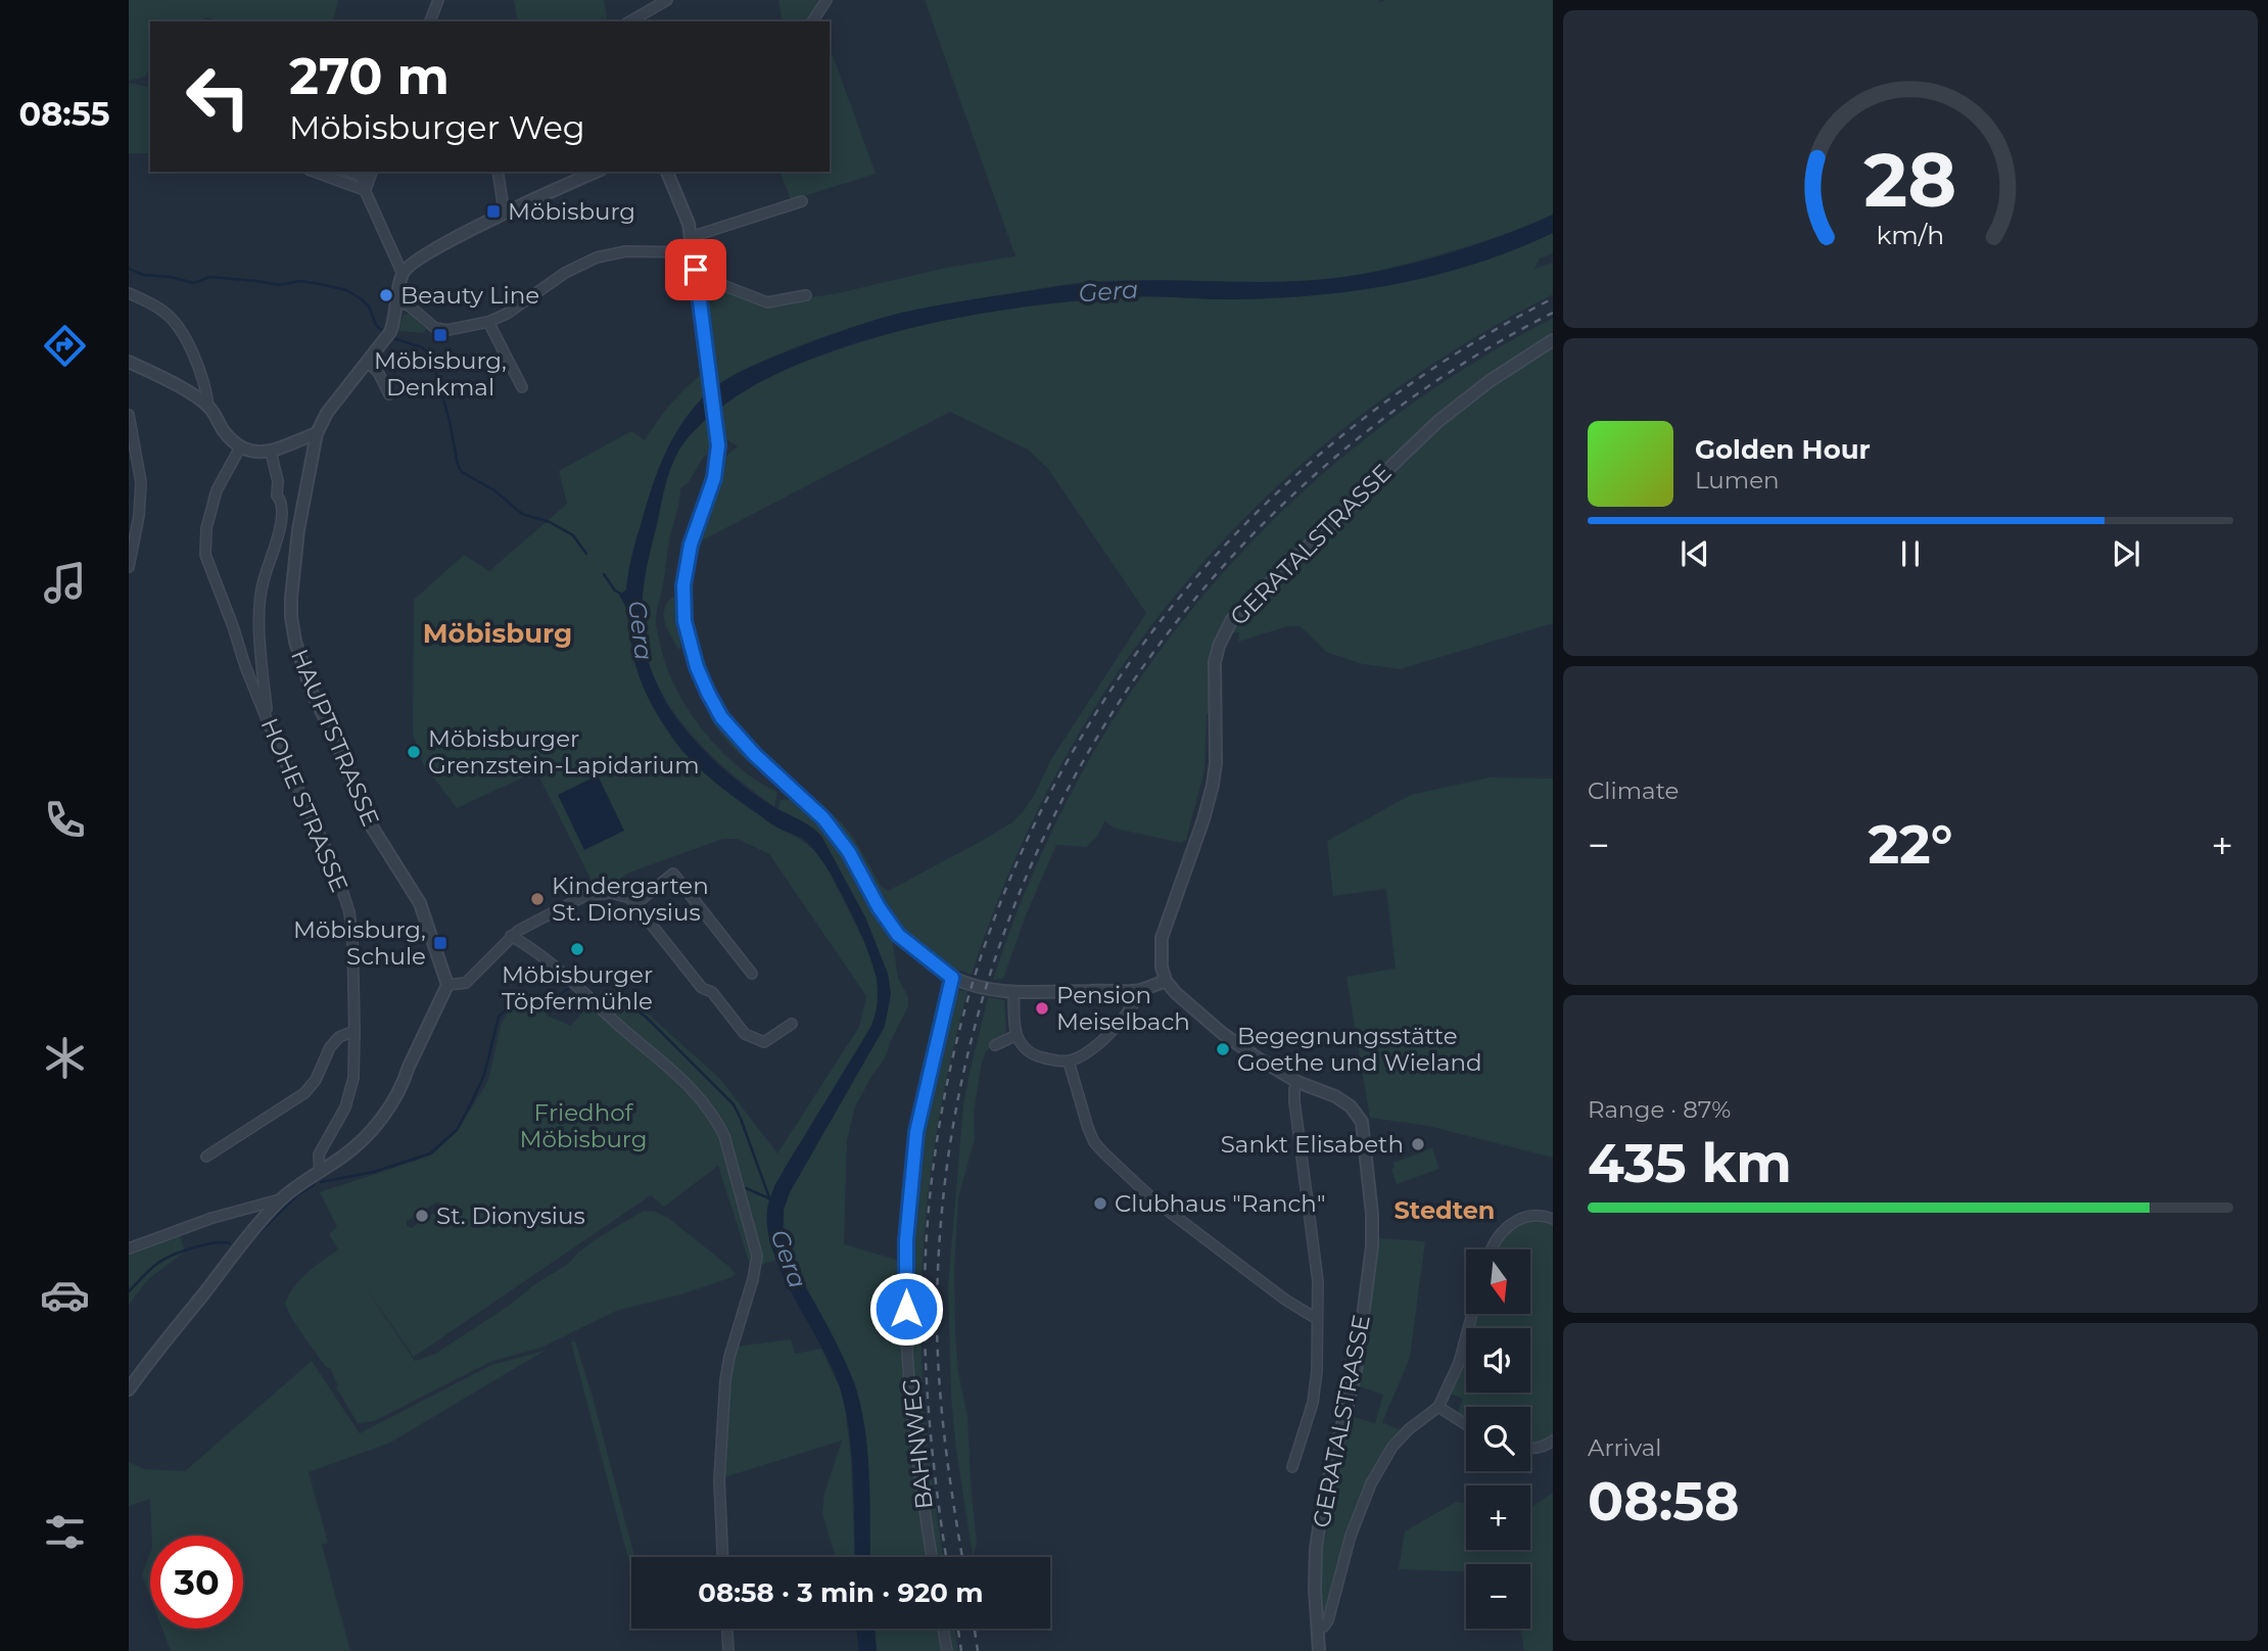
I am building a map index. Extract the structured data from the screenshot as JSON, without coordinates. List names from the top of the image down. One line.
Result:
{"streets":{"street":["GERATALSTRASSE","HAUPTSTRASSE","HOHE STRASSE","BAHNWEG"]},"districts":["Möbisburg","Stedten"],"water":["Gera"],"parks":["Friedhof Möbisburg"],"places":{"transit":["Möbisburg","Möbisburg, Denkmal","Möbisburg, Schule"],"other":["Beauty Line","Möbisburger Grenzstein-Lapidarium","Kindergarten St. Dionysius","Möbisburger Töpfermühle","Pension Meiselbach","Begegnungsstätte Goethe und Wieland","Sankt Elisabeth","Clubhaus \"Ranch\"","St. Dionysius"]},"north":"bottom","page":{"tabs":"08:55","turn":["270 m","Möbisburger Weg"],"song":["Golden Hour","Lumen"],"tile":["Climate",["Range · 87%","435 km"],["Arrival","08:58"]],"heat":["−","22°","+"],"map_buttons":["+","−"],"limit":"30","trip":"08:58 · 3 min · 920 m","gauge":["28","km/h"]}}
